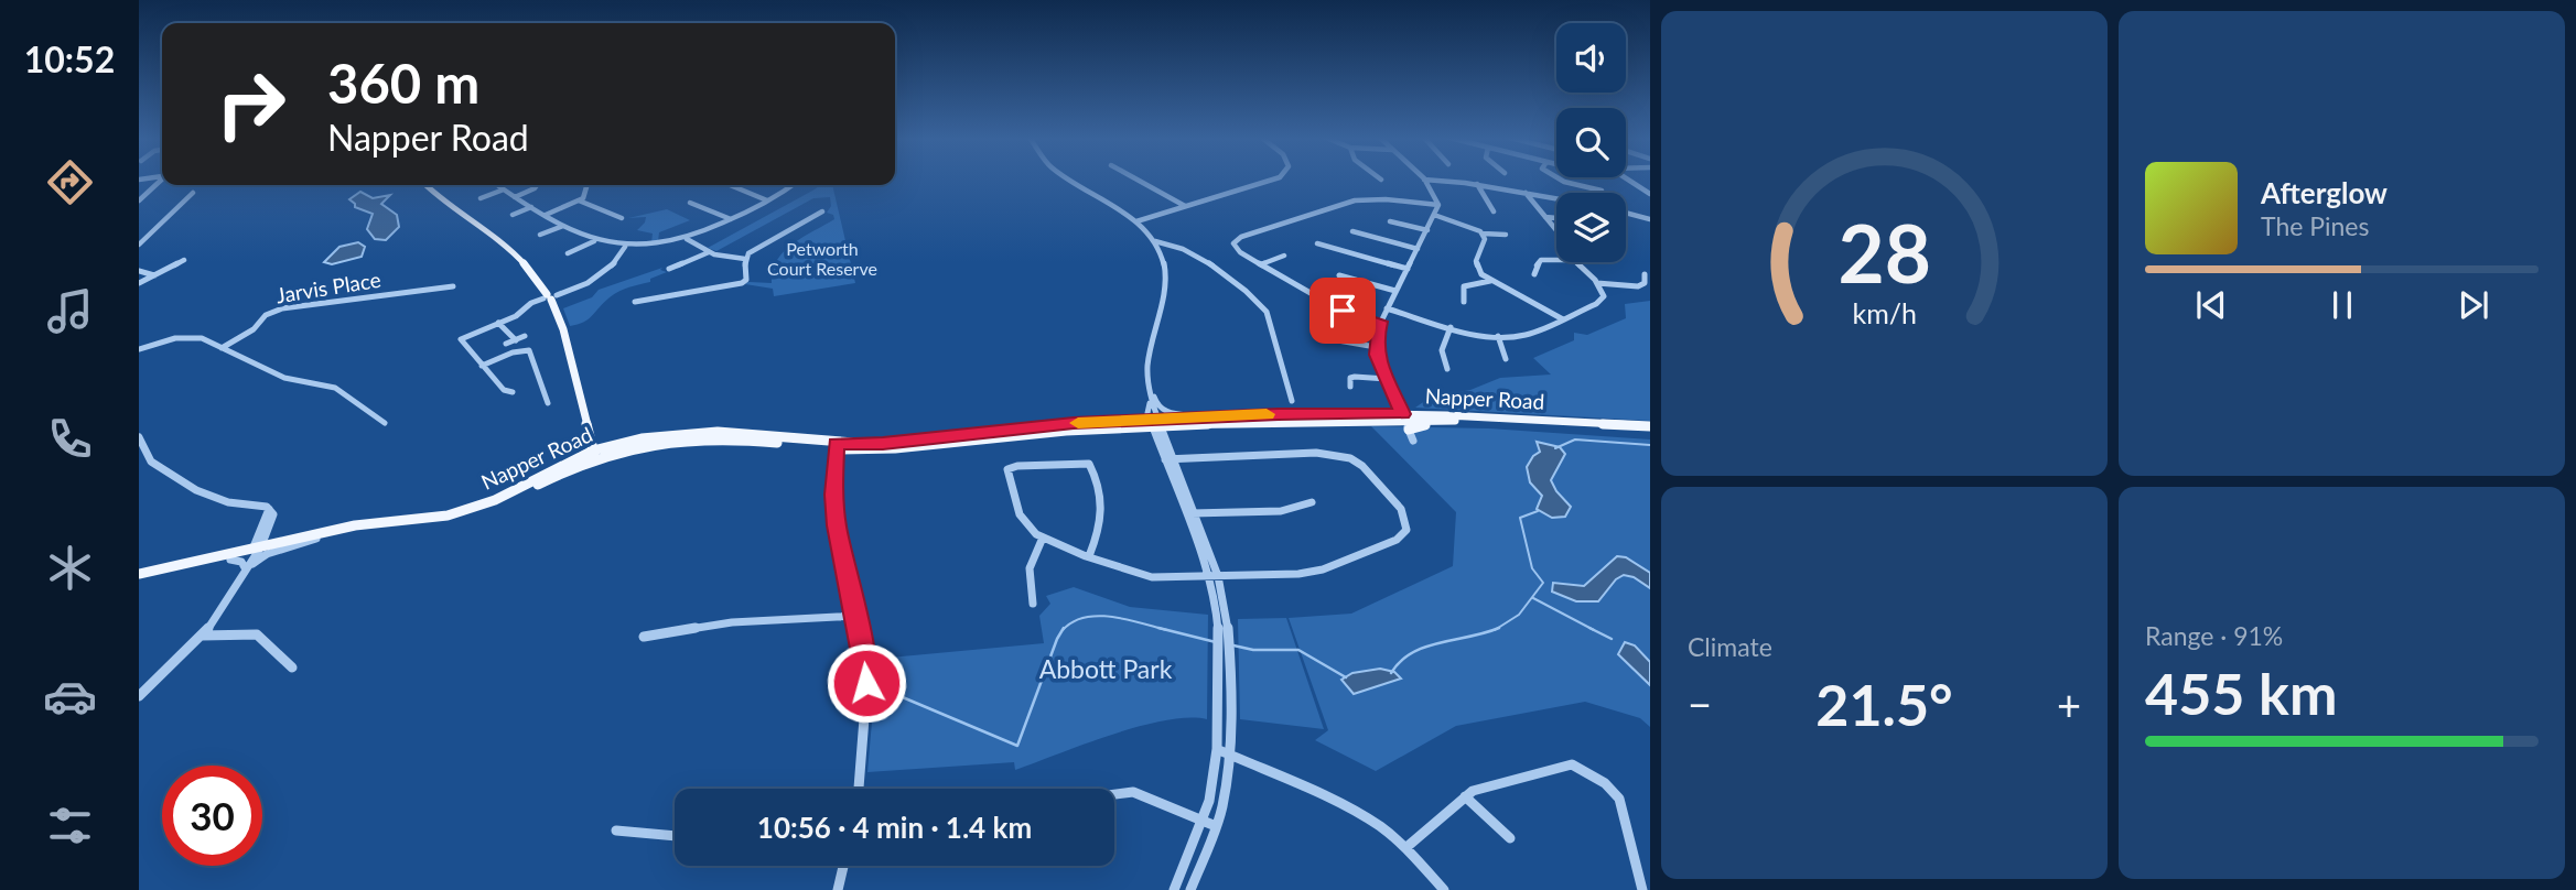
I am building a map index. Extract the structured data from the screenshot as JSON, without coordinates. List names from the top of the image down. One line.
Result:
{"streets":{"main road":["Napper Road"],"street":["Jarvis Place"]},"parks":["Petworth Court Reserve","Abbott Park"],"page":{"tabs":"10:52","turn":["360 m","Napper Road"],"song":["Afterglow","The Pines"],"tile":["Climate",["Range · 91%","455 km"]],"heat":["−","21.5°","+"],"limit":"30","trip":"10:56 · 4 min · 1.4 km","gauge":["28","km/h"]}}
